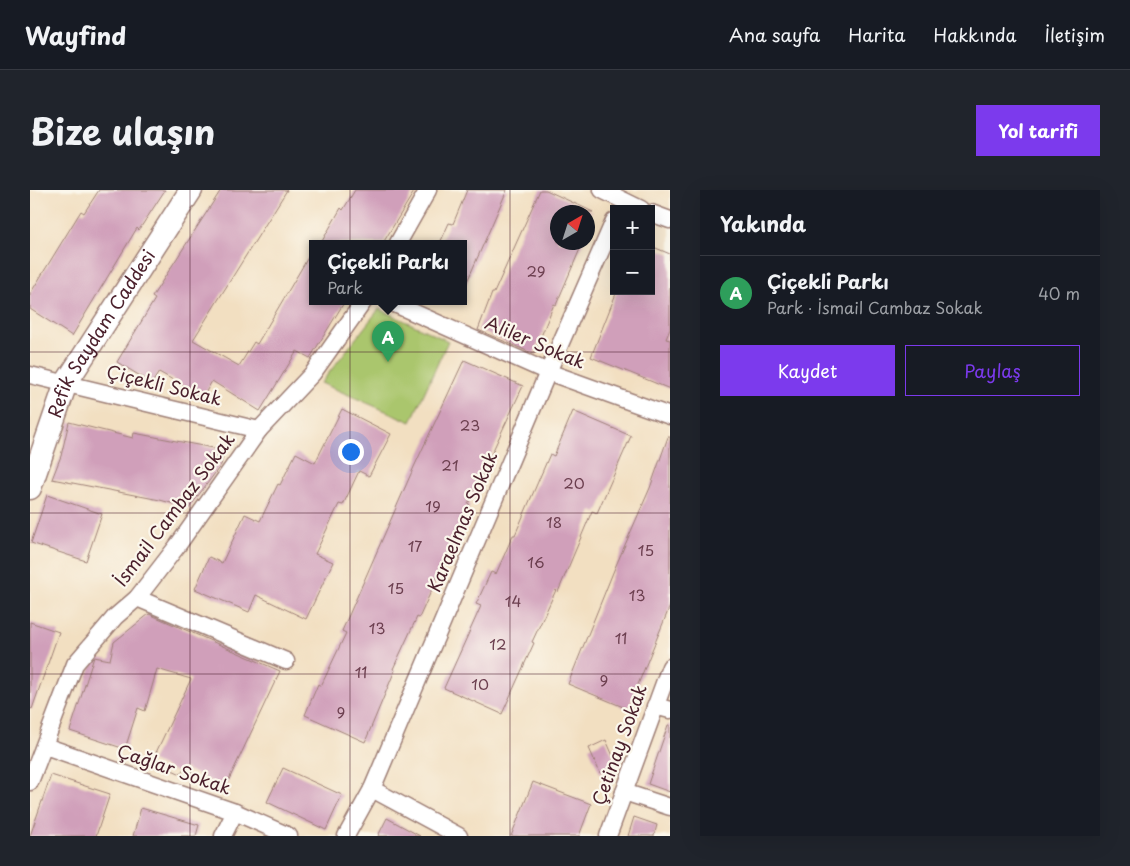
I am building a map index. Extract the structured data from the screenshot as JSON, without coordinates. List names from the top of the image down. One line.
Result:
{"streets":{"street":["Refik Saydam Caddesi","Aliler Sokak","Çiçekli Sokak","İsmail Cambaz Sokak","Karaelmas Sokak","Çetinay Sokak","Çağlar Sokak"]},"crossings":[["Refik Saydam Caddesi","Çiçekli Sokak"],["Aliler Sokak","Karaelmas Sokak"],["Çiçekli Sokak","İsmail Cambaz Sokak"],["İsmail Cambaz Sokak","Çağlar Sokak"]],"house_numbers":["29","23","21","20","19","18","17","15","16","15","13","14","13","11","12","11","9","10","9"],"north":"top right","page":{"header":"Wayfind","nav":["Ana sayfa","Harita","Hakkında","İletişim"],"title":"Bize ulaşın","buttons":["Yol tarifi",["Kaydet","Paylaş"]],"heading":"Yakında","map_buttons":["+","−"],"popup":["Çiçekli Parkı","Park"],"list":[{"mark":"A","name":"Çiçekli Parkı","note":"Park · İsmail Cambaz Sokak","value":"40 m"}],"pins":"A"}}
